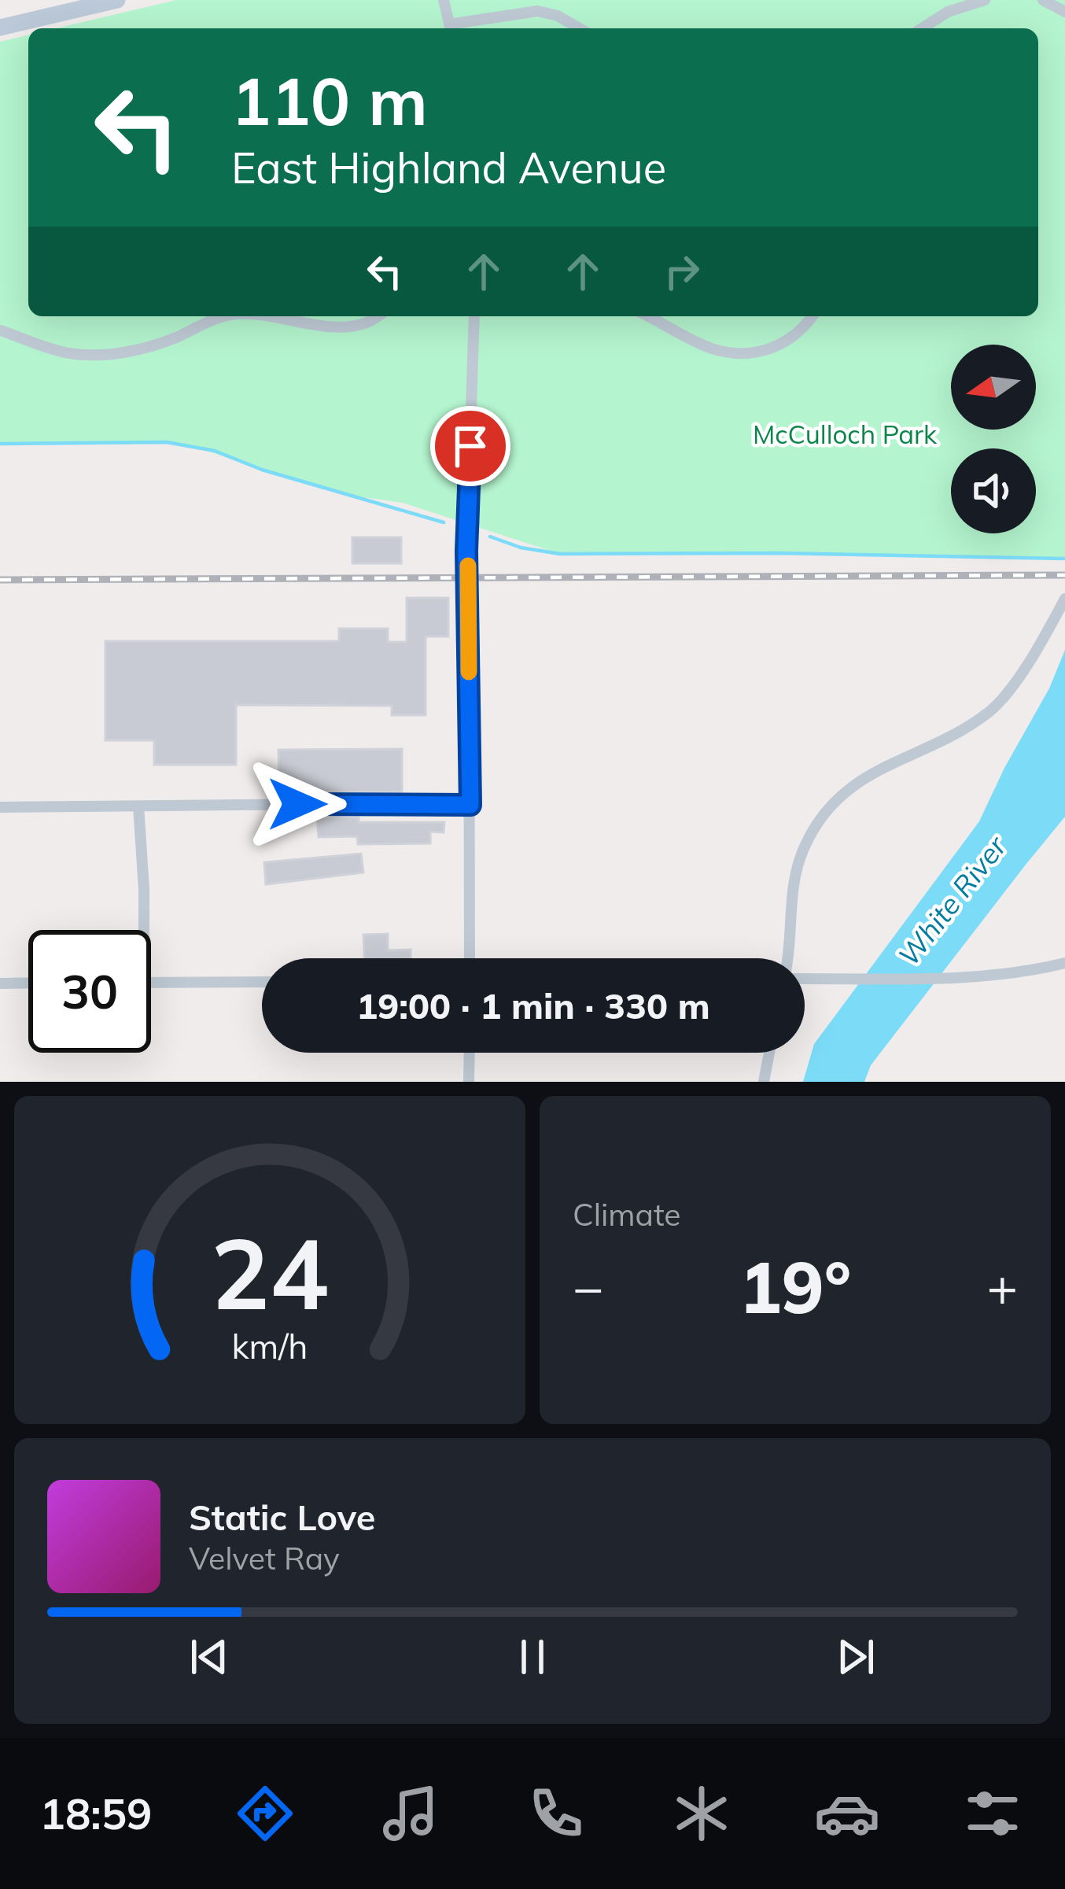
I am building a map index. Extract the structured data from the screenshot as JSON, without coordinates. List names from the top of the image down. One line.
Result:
{"water":["White River"],"parks":["McCulloch Park"],"north":"left","page":{"turn":["110 m","East Highland Avenue"],"limit":"30","trip":"19:00 · 1 min · 330 m","tile":"Climate","heat":["−","19°","+"],"song":["Static Love","Velvet Ray"],"tabs":"18:59","gauge":["24","km/h"]}}
